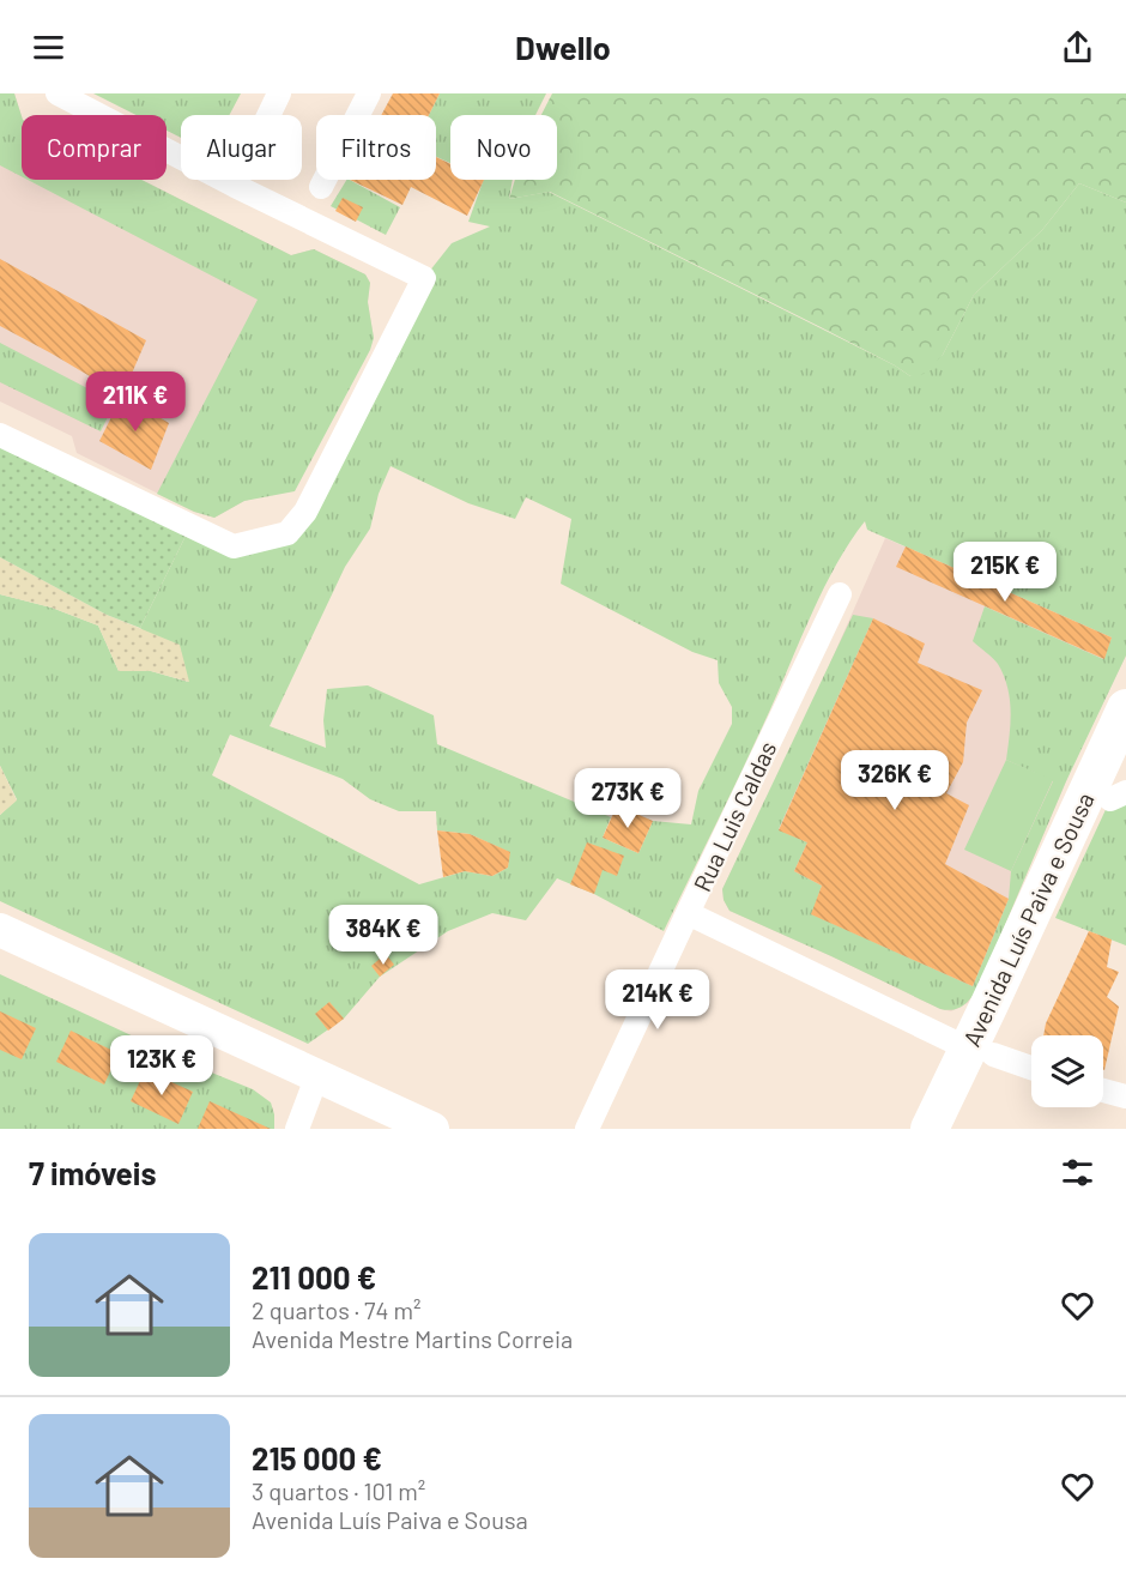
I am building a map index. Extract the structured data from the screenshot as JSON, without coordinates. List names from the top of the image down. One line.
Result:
{"streets":{"main road":["Avenida Luís Paiva e Sousa"],"street":["Rua Luis Caldas"]},"crossings":[["Rua Luis Caldas","Avenida Luís Paiva e Sousa"]],"page":{"header":"Dwello","chip":["Comprar","Alugar","Filtros","Novo"],"price":["211K €","215K €","326K €","273K €","384K €","214K €","123K €"],"heading":"7 imóveis","list":[{"name":"211 000 €","note":"2 quartos · 74 m² · Avenida Mestre Martins Correia"},{"name":"215 000 €","note":"3 quartos · 101 m² · Avenida Luís Paiva e Sousa"}]}}
